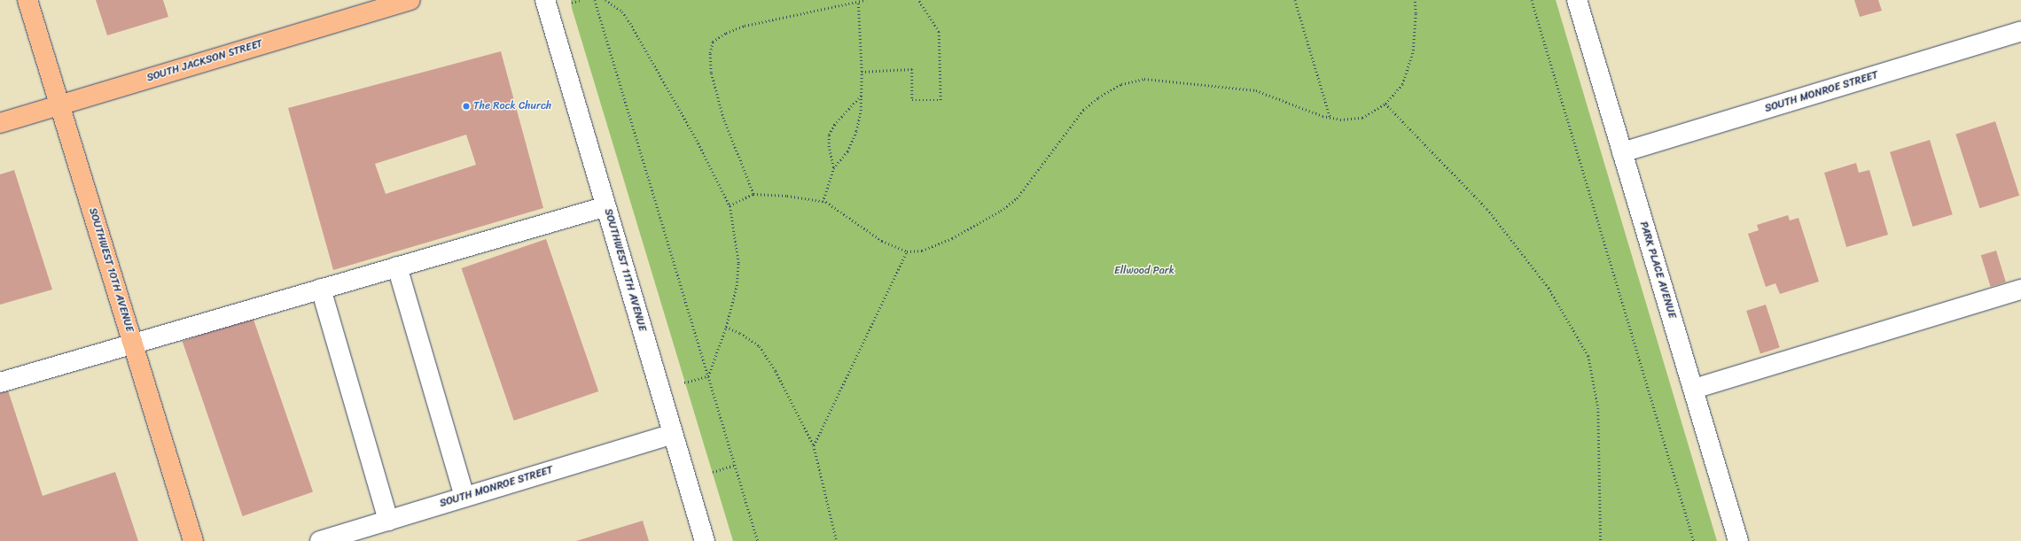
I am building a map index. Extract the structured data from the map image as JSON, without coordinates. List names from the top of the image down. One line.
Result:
{"streets":{"main road":["SOUTH JACKSON STREET","SOUTHWEST 10TH AVENUE"],"street":["SOUTH MONROE STREET","SOUTHWEST 11TH AVENUE","PARK PLACE AVENUE"]},"crossings":[["SOUTH JACKSON STREET","SOUTHWEST 10TH AVENUE"],["SOUTH MONROE STREET","SOUTHWEST 11TH AVENUE"],["SOUTH MONROE STREET","PARK PLACE AVENUE"]],"parks":["Ellwood Park"],"places":["The Rock Church"]}
